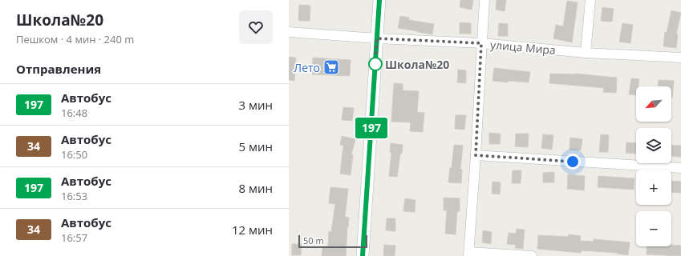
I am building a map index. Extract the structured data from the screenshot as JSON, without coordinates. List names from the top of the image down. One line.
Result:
{"streets":{"street":["улица Мира"]},"places":{"other":["Школа№20"],"supermarket":["Лето"]},"lines":["bus line 197"],"scale_bar":"50 m","north":"bottom left","page":{"heading":[["Школа№20","Пешком · 4 мин · 240 m"],"Отправления"],"on_map":"197","list":[{"mark":"197","name":"Автобус","note":"16:48","value":"3 мин"},{"mark":"34","name":"Автобус","note":"16:50","value":"5 мин"},{"mark":"197","name":"Автобус","note":"16:53","value":"8 мин"},{"mark":"34","name":"Автобус","note":"16:57","value":"12 мин"}],"map_buttons":["+","−"],"scale":"50 m"}}
